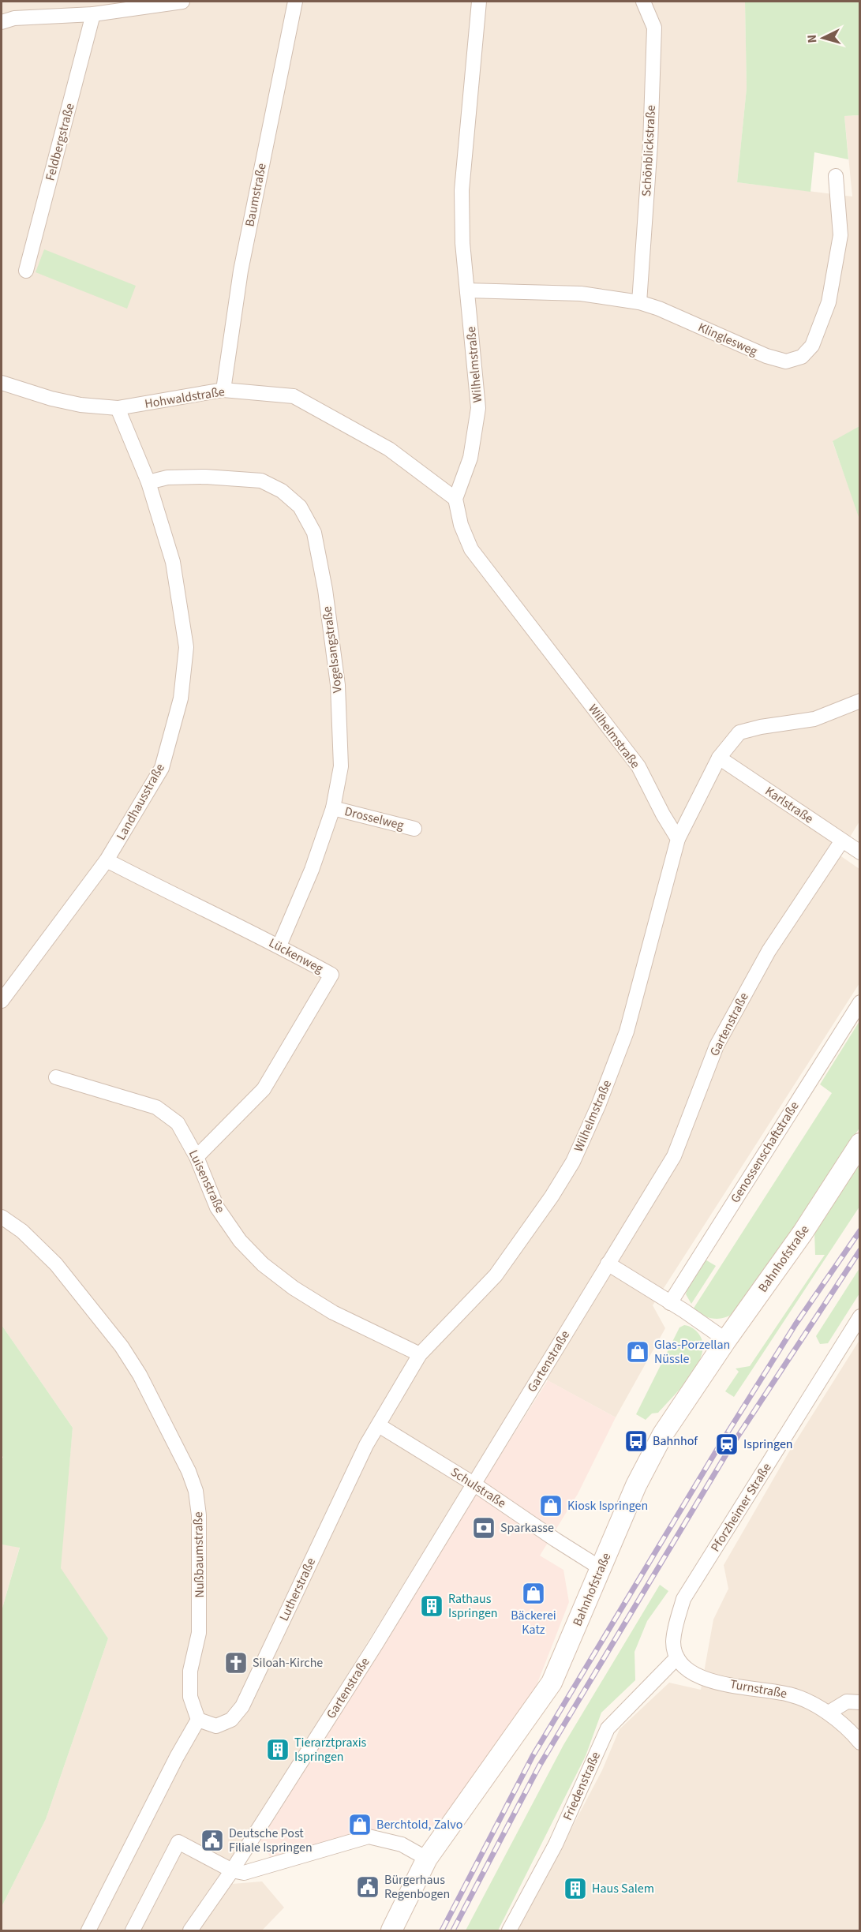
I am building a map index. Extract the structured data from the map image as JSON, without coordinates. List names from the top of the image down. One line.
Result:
{"streets":{"main road":["Bahnhofstraße"],"street":["Feldbergstraße","Schönblickstraße","Baumstraße","Klinglesweg","Wilhelmstraße","Hohwaldstraße","Vogelsangstraße","Landhausstraße","Karlstraße","Drosselweg","Lückenweg","Gartenstraße","Genossenschaftstraße","Luisenstraße","Schulstraße","Pforzheimer Straße","Nußbaumstraße","Lutherstraße","Turnstraße","Friedenstraße"]},"crossings":[["Schönblickstraße","Klinglesweg"],["Baumstraße","Hohwaldstraße"],["Klinglesweg","Wilhelmstraße"],["Wilhelmstraße","Hohwaldstraße"],["Wilhelmstraße","Luisenstraße"],["Wilhelmstraße","Schulstraße"],["Wilhelmstraße","Lutherstraße"],["Hohwaldstraße","Landhausstraße"],["Vogelsangstraße","Landhausstraße"],["Vogelsangstraße","Drosselweg"],["Vogelsangstraße","Lückenweg"],["Landhausstraße","Lückenweg"],["Karlstraße","Gartenstraße"],["Lückenweg","Luisenstraße"],["Gartenstraße","Schulstraße"],["Bahnhofstraße","Schulstraße"],["Schulstraße","Lutherstraße"],["Pforzheimer Straße","Turnstraße"],["Pforzheimer Straße","Friedenstraße"],["Nußbaumstraße","Lutherstraße"],["Turnstraße","Friedenstraße"]],"places":{"shop":["Glas-Porzellan Nüssle","Kiosk Ispringen","Bäckerei Katz","Berchtold, Zalvo"],"bus stop":["Bahnhof"],"station":["Ispringen"],"bank":["Sparkasse"],"building":["Rathaus Ispringen","Tierarztpraxis Ispringen","Haus Salem"],"church":["Siloah-Kirche"],"public building":["Deutsche Post Filiale Ispringen","Bürgerhaus Regenbogen"]},"north":"left"}
